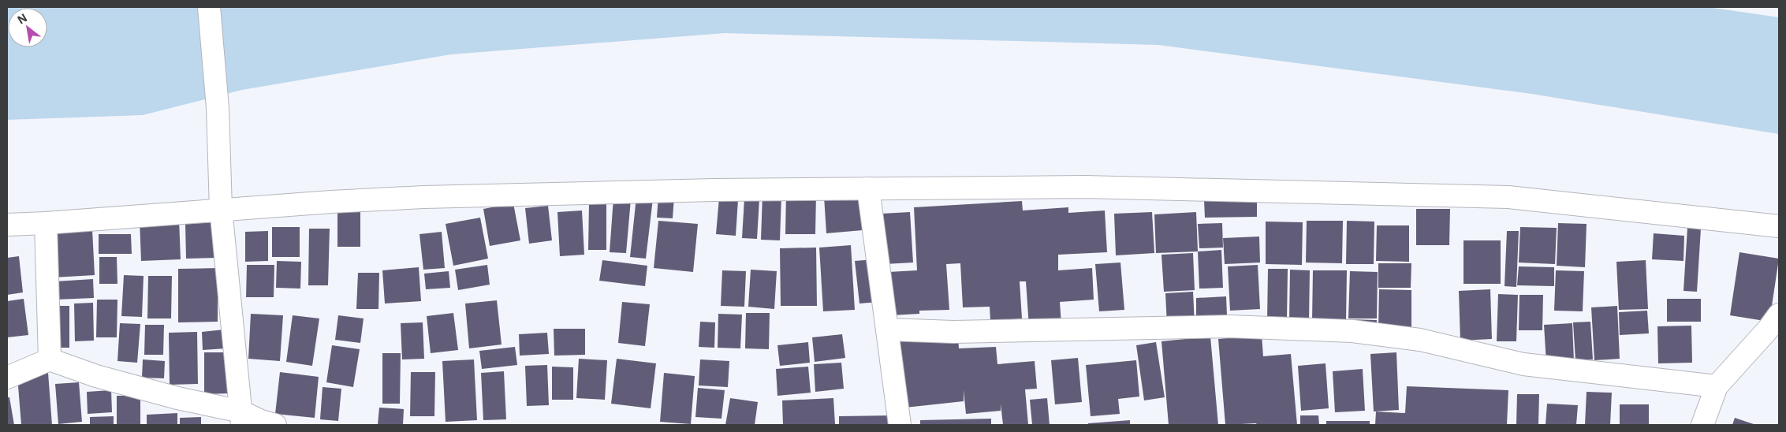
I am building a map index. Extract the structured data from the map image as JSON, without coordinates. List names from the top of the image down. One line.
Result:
{"north":"top left"}
